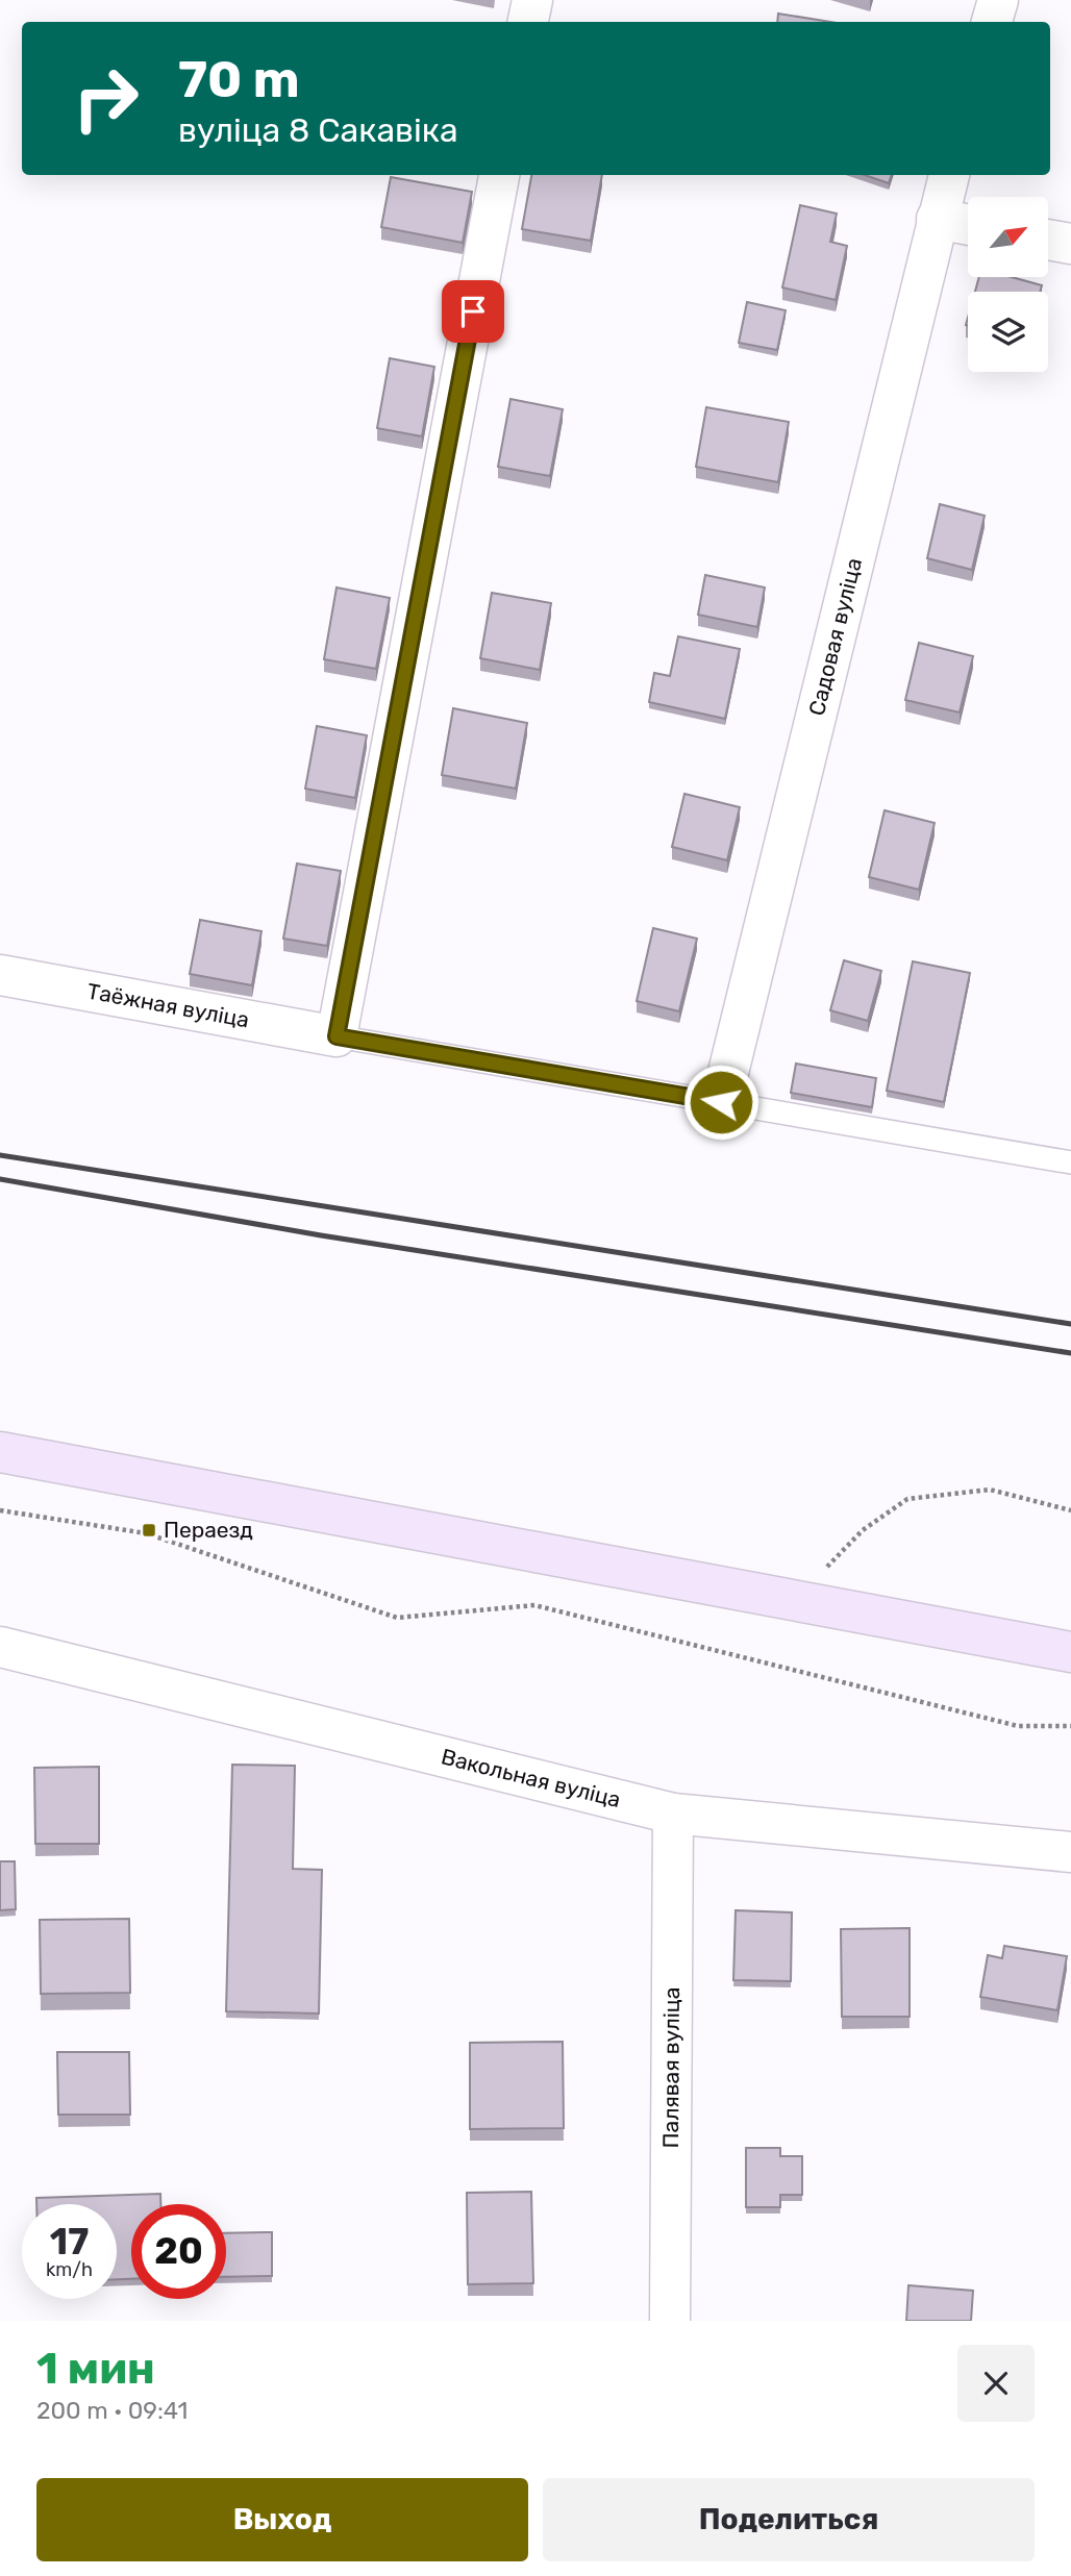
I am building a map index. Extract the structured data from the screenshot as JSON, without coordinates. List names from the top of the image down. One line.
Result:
{"streets":{"street":["Садовая вуліца","Таёжная вуліца","Вакольная вуліца","Палявая вуліца"]},"crossings":[["Вакольная вуліца","Палявая вуліца"]],"places":{"transit":["Пераезд"]},"north":"top right","page":{"turn":["70 m","вуліца 8 Сакавіка"],"speed":"17 km/h","limit":"20","heading":["1 мин","200 m · 09:41"],"buttons":["Выход","Поделиться"]}}
